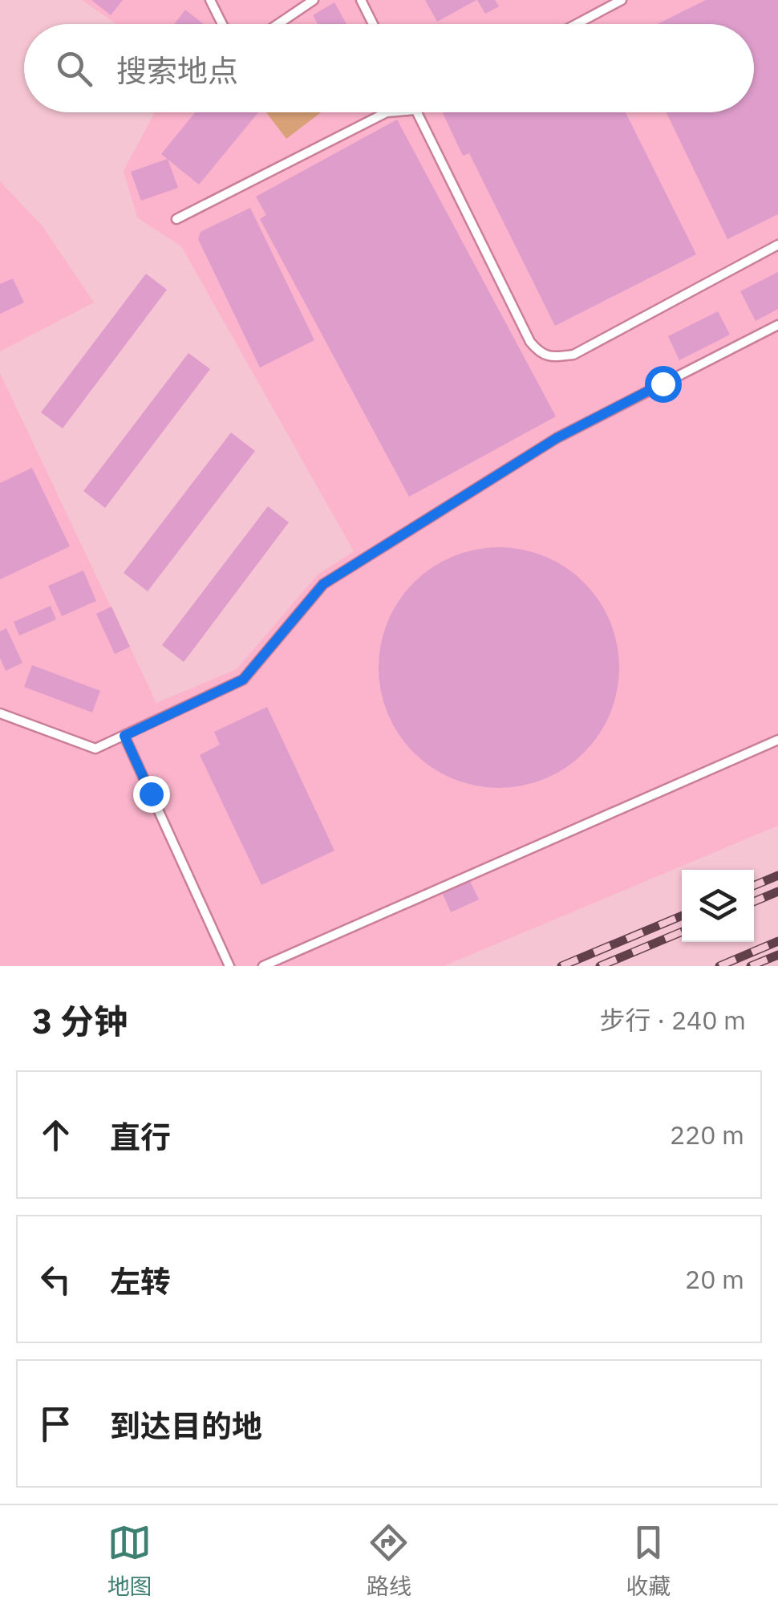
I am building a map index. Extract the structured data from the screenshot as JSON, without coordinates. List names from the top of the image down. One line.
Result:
{"page":{"search":"搜索地点","heading":["3 分钟","步行 · 240 m"],"list":[["直行","220 m"],["左转","20 m"],"到达目的地"],"nav":["地图","路线","收藏"]}}
